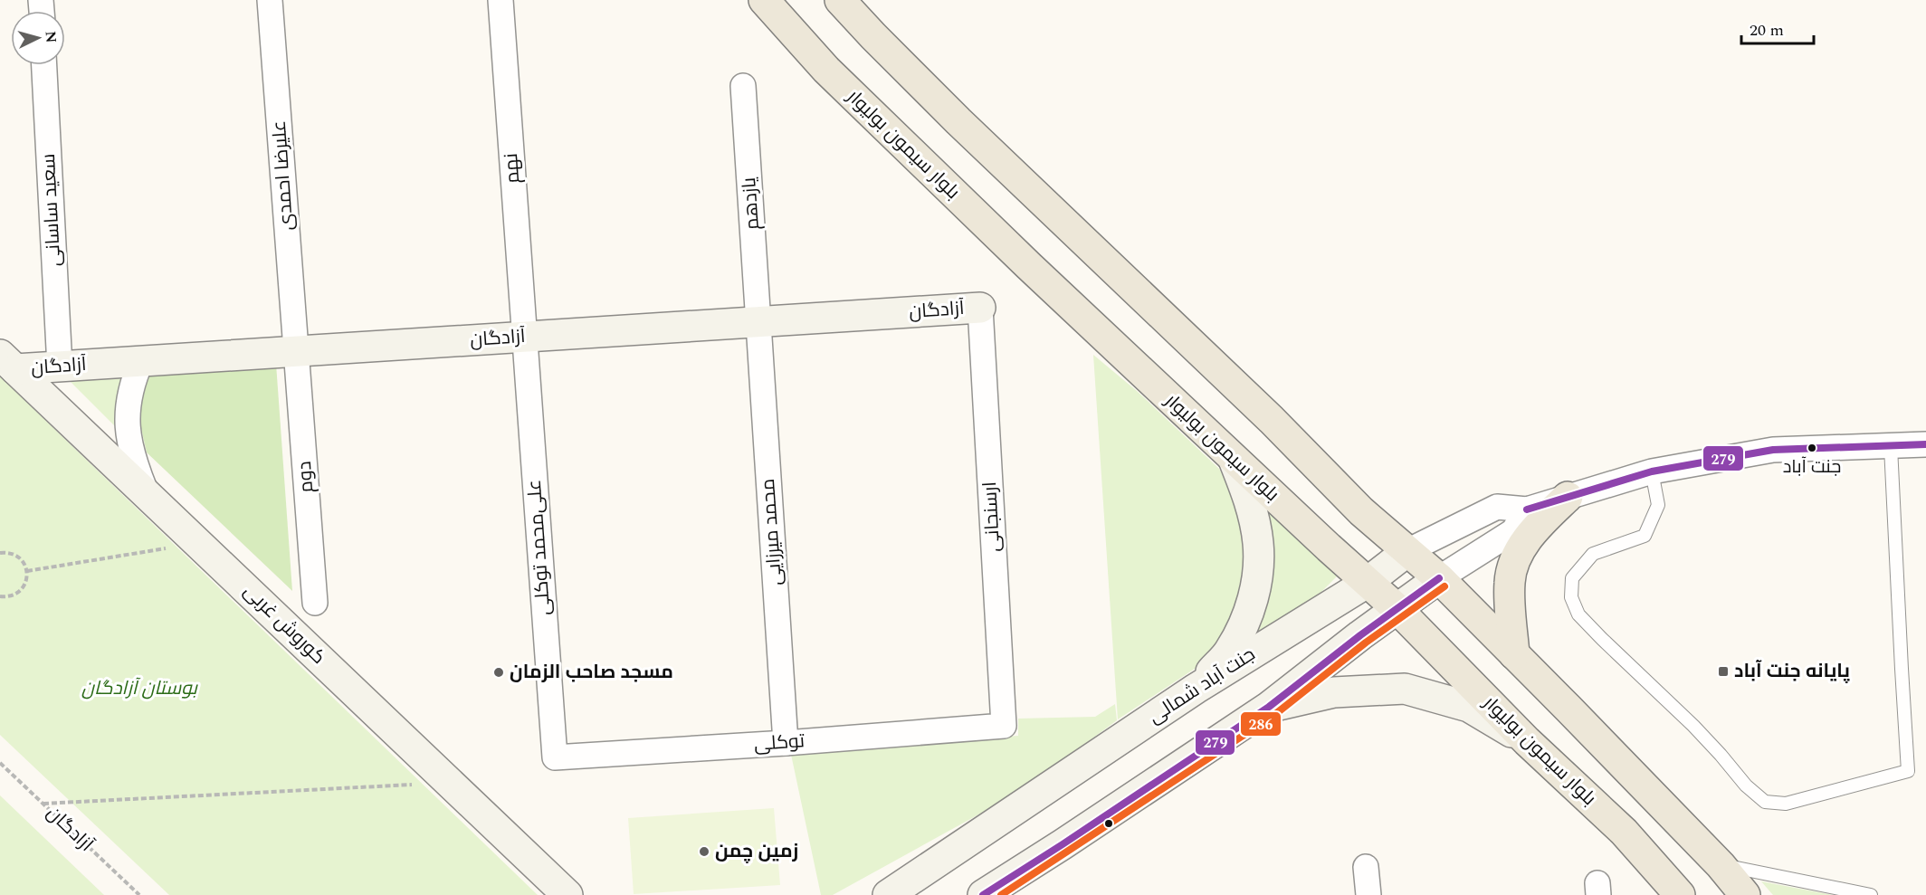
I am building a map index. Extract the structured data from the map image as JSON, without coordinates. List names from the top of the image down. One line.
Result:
{"streets":{"main road":["بلوار سیمون بولیوار"],"street":["نهم","علیرضا احمدی","یازدهم","سعید ساسانی","آزادگان","دوم","ارسنجانی","محمد میرزایی","علی‌محمد توکلی","کوروش غربی","جنت آباد شمالی","توکلی"]},"crossings":[["بلوار سیمون بولیوار","جنت آباد شمالی"],["نهم","آزادگان"],["نهم","علی‌محمد توکلی"],["علیرضا احمدی","آزادگان"],["علیرضا احمدی","دوم"],["یازدهم","آزادگان"],["یازدهم","محمد میرزایی"],["سعید ساسانی","آزادگان"],["آزادگان","دوم"],["آزادگان","ارسنجانی"],["آزادگان","محمد میرزایی"],["آزادگان","علی‌محمد توکلی"],["آزادگان","کوروش غربی"],["ارسنجانی","توکلی"],["محمد میرزایی","توکلی"],["علی‌محمد توکلی","توکلی"]],"parks":["بوستان آزادگان"],"places":{"other":["جنت آباد","مسجد صاحب الزمان","زمین چمن"],"transit":["پایانه جنت آباد"]},"lines":["transit line 279","transit line 286"],"scale_bar":"20 m","north":"right"}
